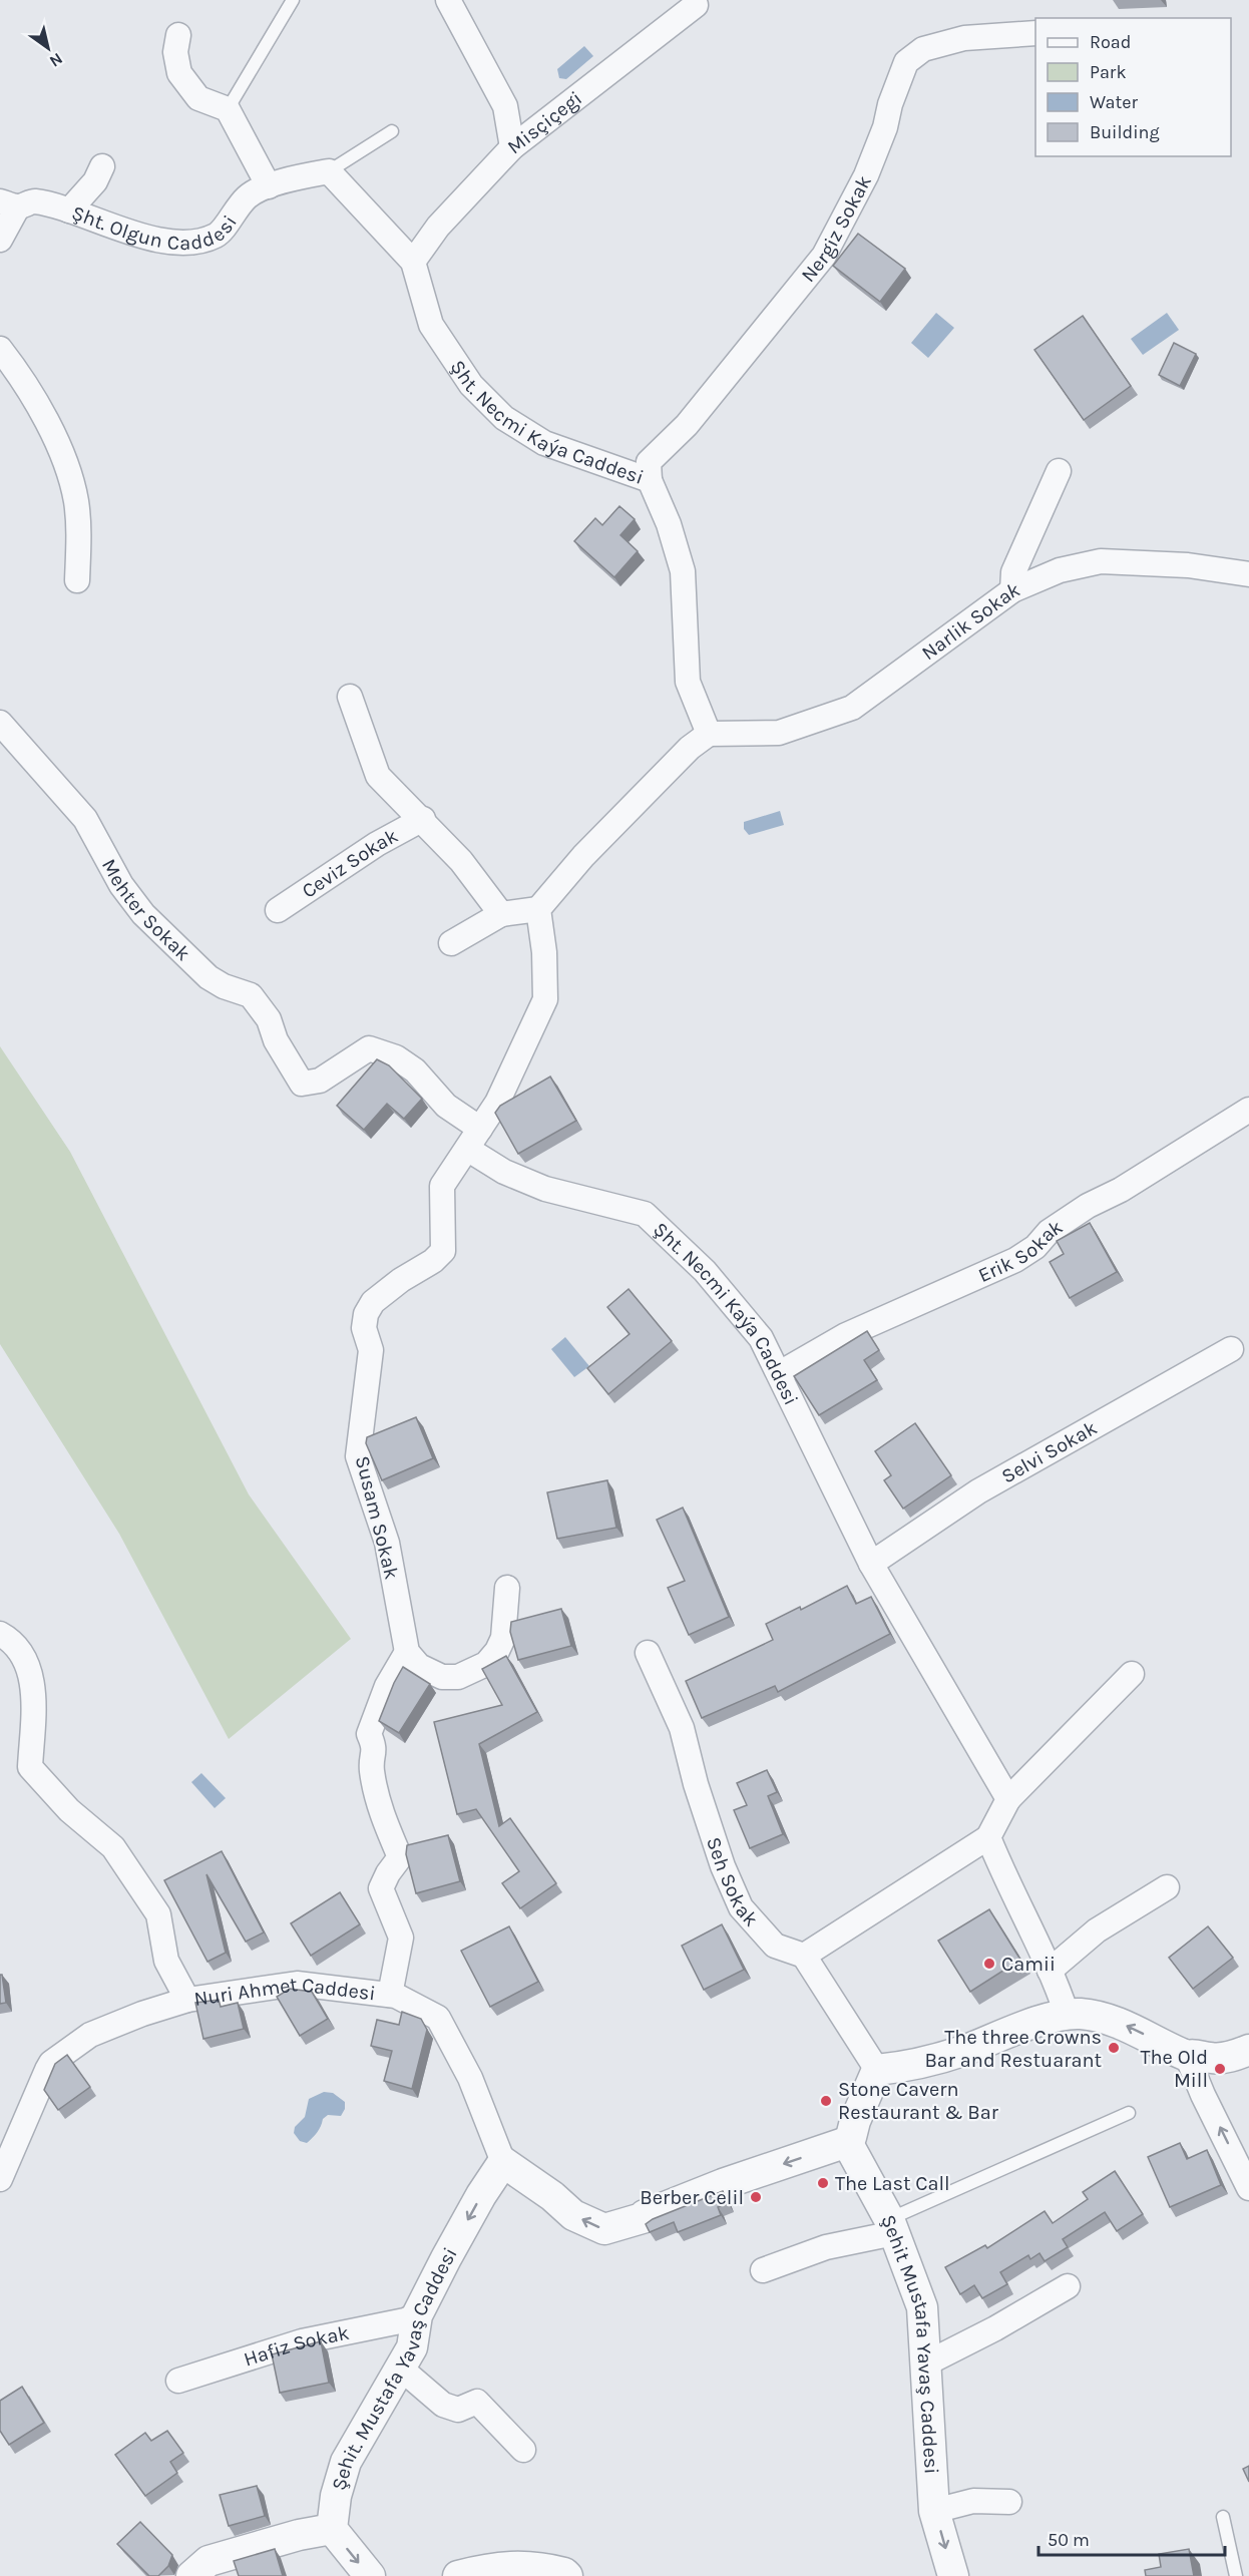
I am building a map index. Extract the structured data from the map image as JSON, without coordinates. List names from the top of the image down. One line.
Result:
{"streets":{"street":["Misçiçegi","Şht. Olgun Caddesi","Nergiz Sokak","Şht. Necmi Kaýa Caddesi","Narlik Sokak","Ceviz Sokak","Mehter Sokak","Erik Sokak","Selvi Sokak","Susam Sokak","Seh Sokak","Nuri Ahmet Caddesi","Şehit Mustafa Yavaş Caddesi","Hafiz Sokak","Şehit. Mustafa Yavaş Caddesi"]},"crossings":[["Misçiçegi","Şht. Necmi Kaýa Caddesi"],["Şht. Olgun Caddesi","Şht. Necmi Kaýa Caddesi"],["Nergiz Sokak","Şht. Necmi Kaýa Caddesi"],["Şht. Necmi Kaýa Caddesi","Narlik Sokak"],["Şht. Necmi Kaýa Caddesi","Mehter Sokak"],["Şht. Necmi Kaýa Caddesi","Erik Sokak"],["Şht. Necmi Kaýa Caddesi","Selvi Sokak"],["Şht. Necmi Kaýa Caddesi","Susam Sokak"],["Nuri Ahmet Caddesi","Şehit. Mustafa Yavaş Caddesi"],["Hafiz Sokak","Şehit. Mustafa Yavaş Caddesi"]],"one_way":["Şehit. Mustafa Yavaş Caddesi"],"places":["Camii","The three Crowns Bar and Restuarant","The Old Mill","Stone Cavern Restaurant & Bar","The Last Call","Berber Celil"],"legend":["Road","Park","Water","Building"],"scale_bar":"50 m","north":"bottom right"}
